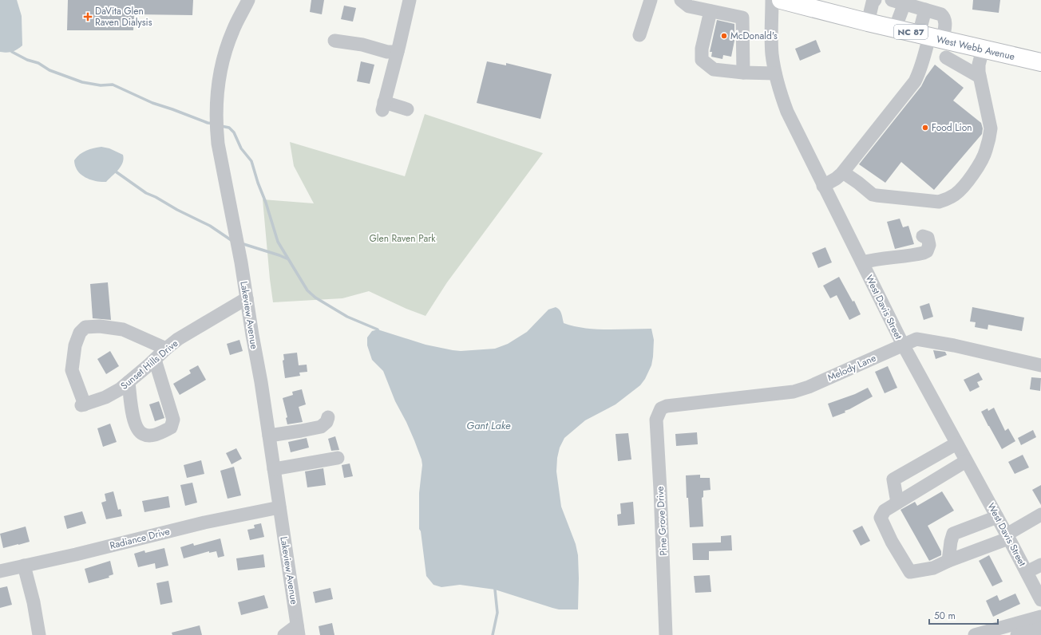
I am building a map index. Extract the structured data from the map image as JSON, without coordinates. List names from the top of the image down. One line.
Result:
{"streets":{"highway":["NC 87","West Webb Avenue"],"street":["West Davis Street","Lakeview Avenue","Sunset Hills Drive","Melody Lane","Pine Grove Drive","Radiance Drive"]},"crossings":[["West Davis Street","Melody Lane"],["Lakeview Avenue","Sunset Hills Drive"],["Lakeview Avenue","Radiance Drive"],["Melody Lane","Pine Grove Drive"]],"water":["Gant Lake"],"parks":["Glen Raven Park"],"places":{"health":["DaVita Glen Raven Dialysis"],"other":["McDonald's","Food Lion"]},"scale_bar":"50 m"}
